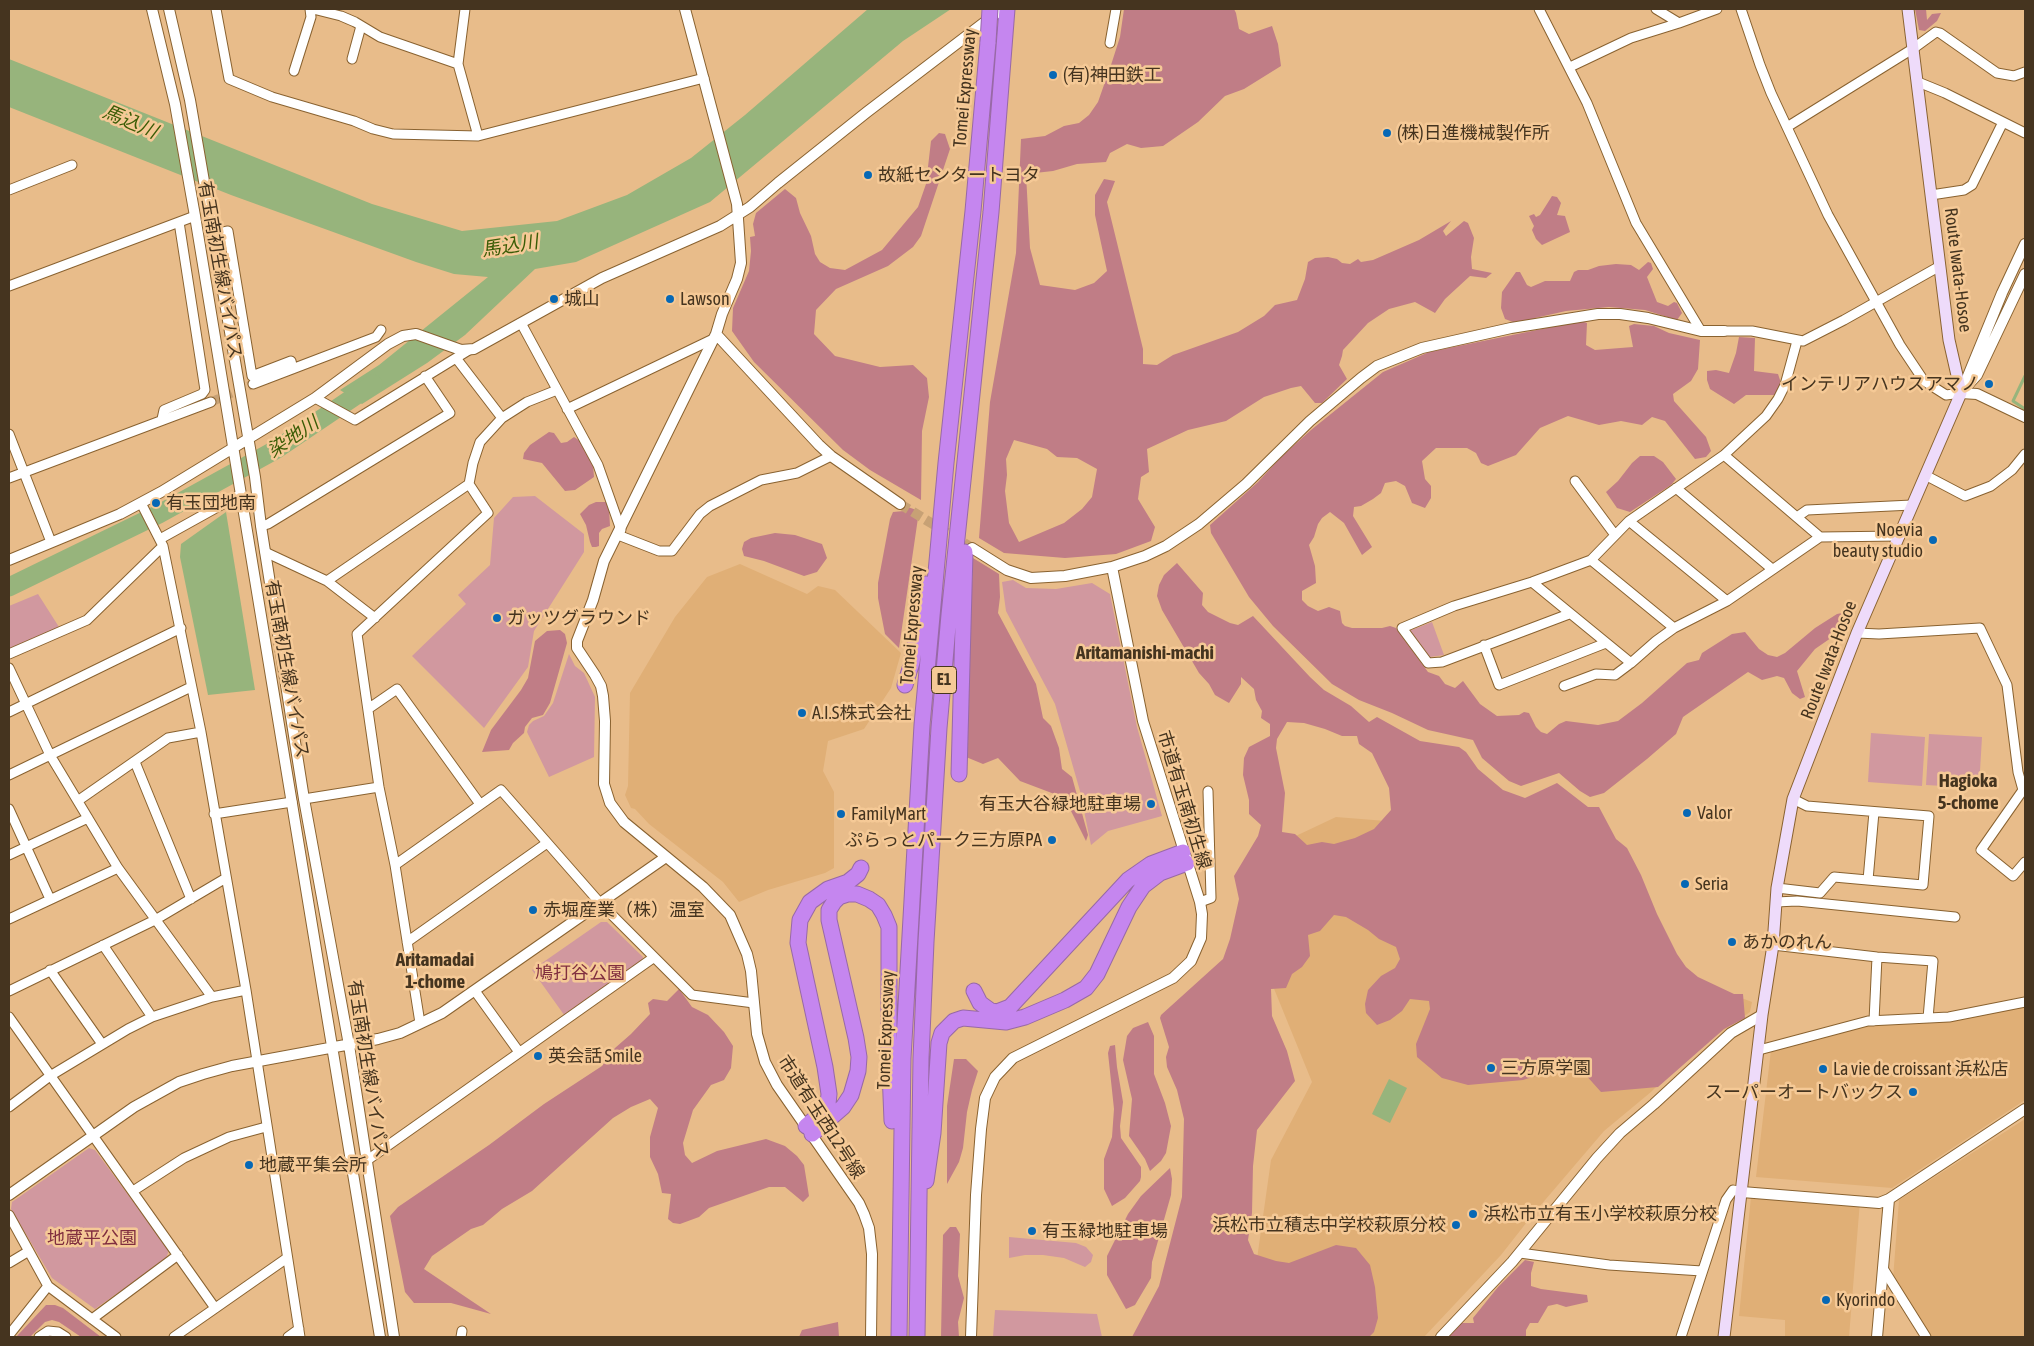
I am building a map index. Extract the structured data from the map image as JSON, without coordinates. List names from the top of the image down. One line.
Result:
{"streets":{"highway":["Tomei Expressway","E1"],"main road":["Route Iwata-Hosoe"],"street":["有玉南初生線バイパス","市道有玉南初生線","市道有玉西12号線"]},"districts":["Aritamanishi-machi","Hagioka 5-chome","Aritamadai 1-chome"],"water":["馬込川","染地川"],"parks":["鳩打谷公園","地蔵平公園"],"places":["(有)神田鉄工","(株)日進機械製作所","故紙センタートヨタ","城山","Lawson","インテリアハウスアマノ","有玉団地南","Noevia beauty studio","ガッツグラウンド","A.I.S株式会社","有玉大谷緑地駐車場","Valor","FamilyMart","ぷらっとパーク三方原PA","Seria","赤堀産業（株）温室","あかのれん","英会話 Smile","三方原学園","La vie de croissant 浜松店","スーパーオートバックス","地蔵平集会所","浜松市立有玉小学校萩原分校","浜松市立積志中学校萩原分校","有玉緑地駐車場","Kyorindo"]}
